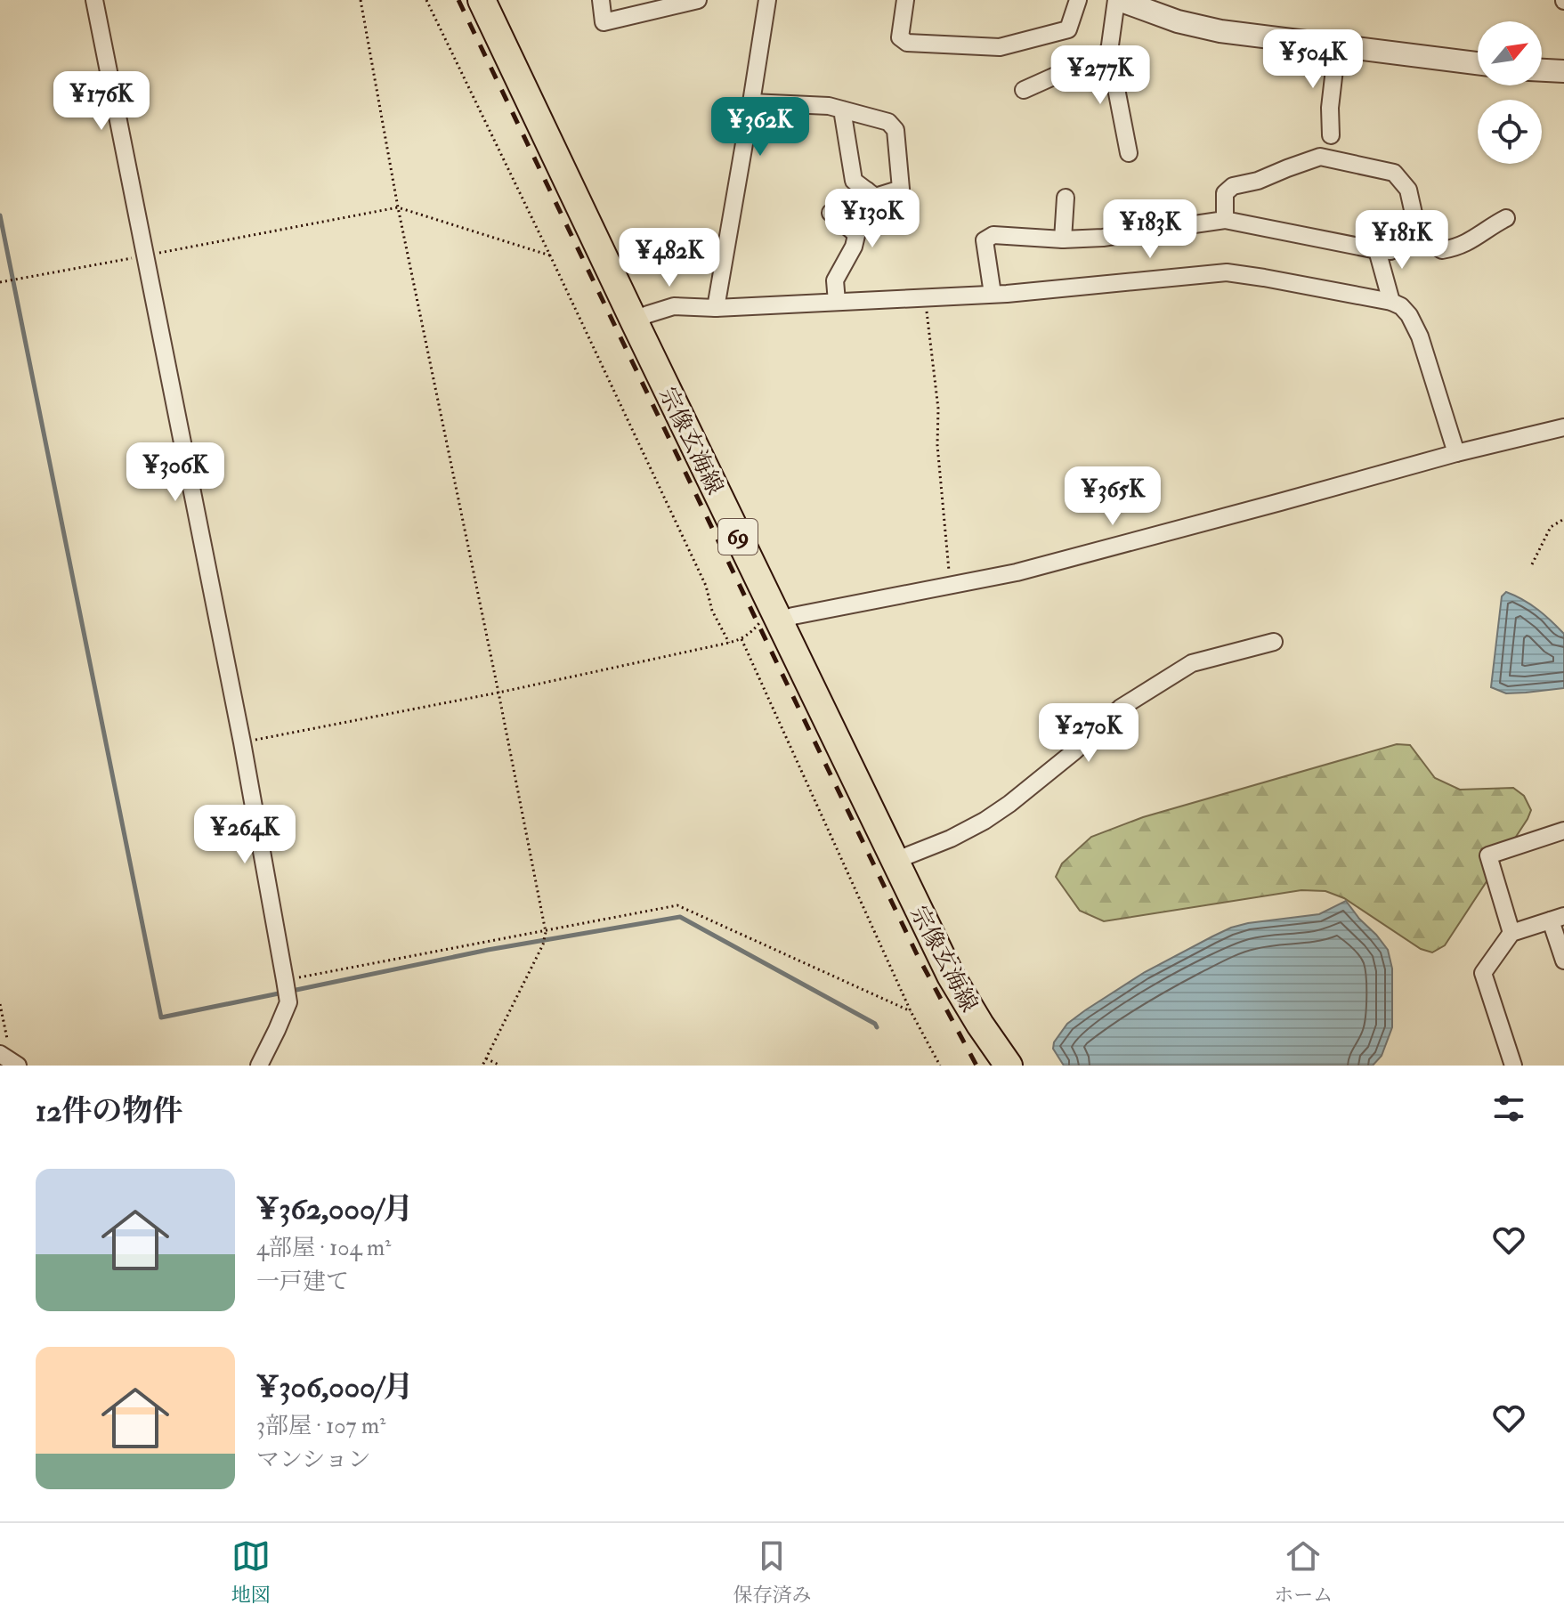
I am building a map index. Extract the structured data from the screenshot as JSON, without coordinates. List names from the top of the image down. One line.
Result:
{"streets":{"main road":["宗像玄海線","69"]},"north":"top right","page":{"price":["¥504K","¥277K","¥176K","¥362K","¥130K","¥183K","¥181K","¥482K","¥306K","¥365K","¥270K","¥264K"],"heading":"12件の物件","list":[{"name":"¥362,000/月","note":"4部屋 · 104 m² · 一戸建て"},{"name":"¥306,000/月","note":"3部屋 · 107 m² · マンション"}],"tabs":["地図","保存済み","ホーム"]}}
